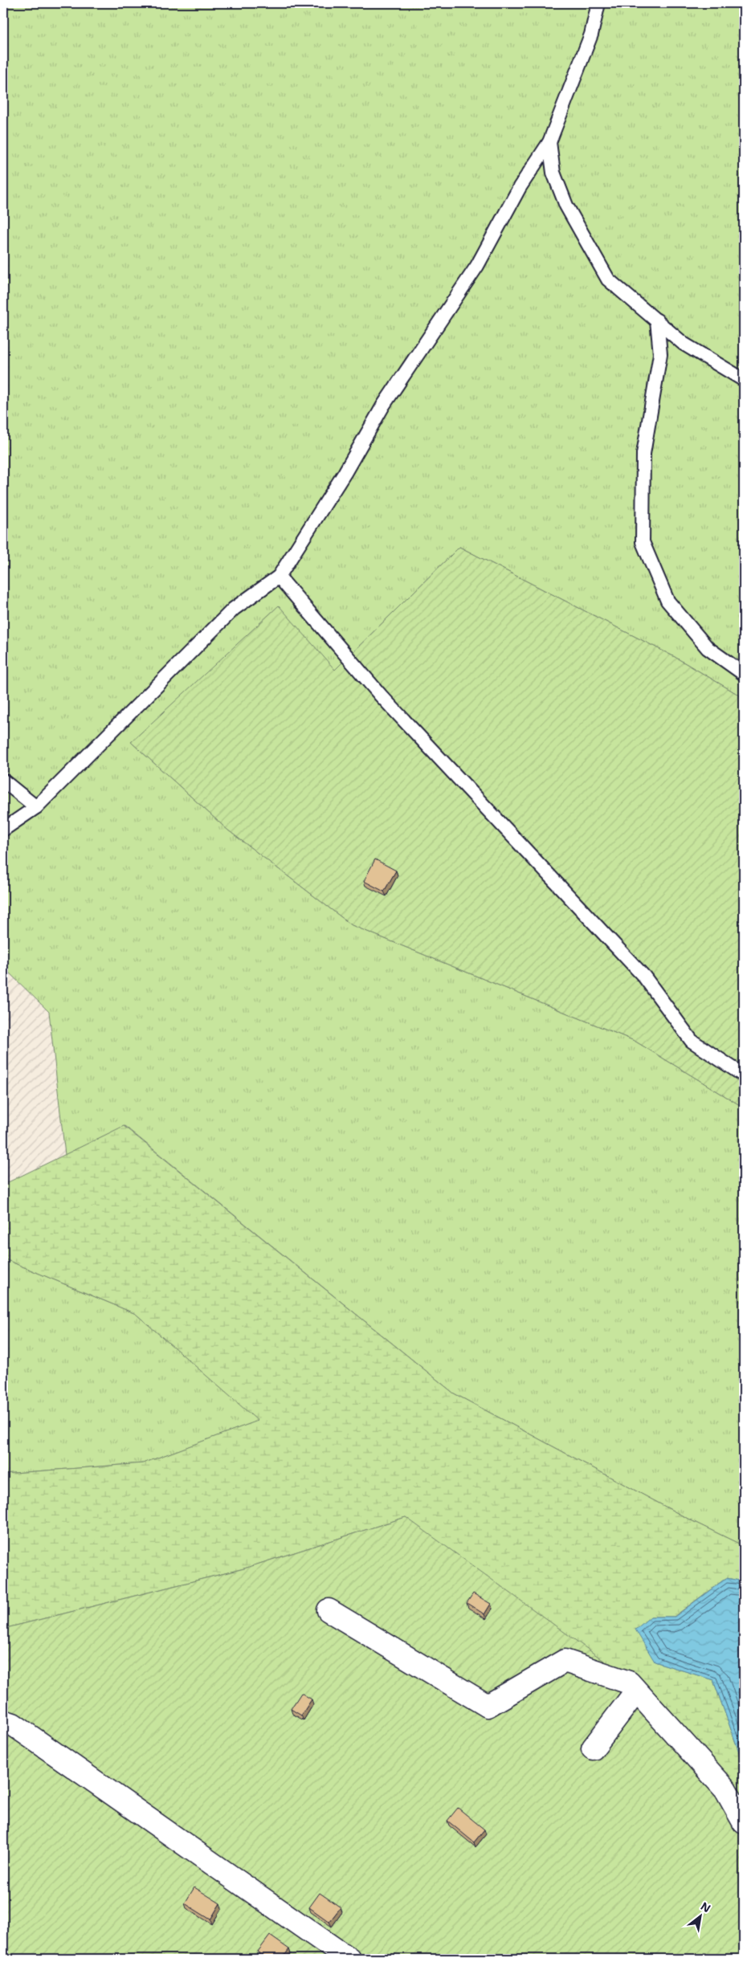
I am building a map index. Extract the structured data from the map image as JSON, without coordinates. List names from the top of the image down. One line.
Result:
{"north":"top right"}
